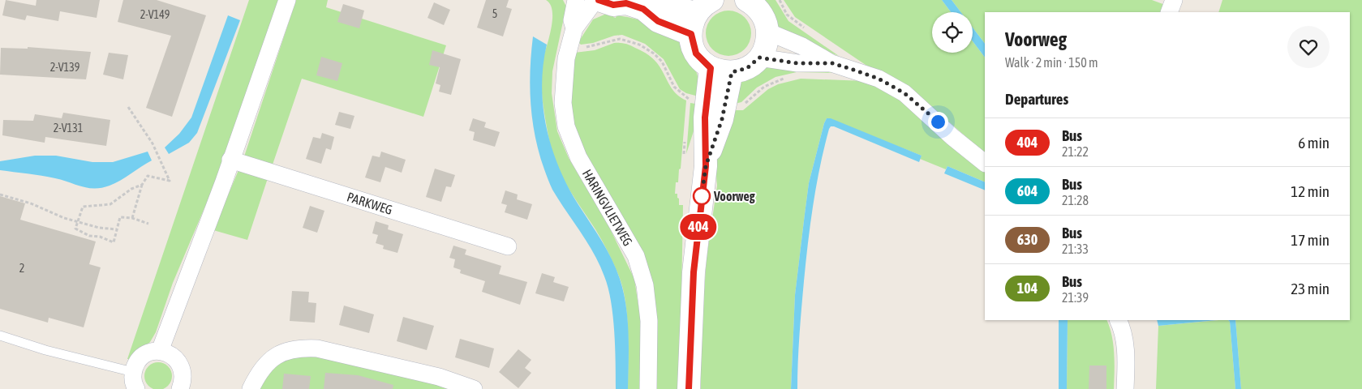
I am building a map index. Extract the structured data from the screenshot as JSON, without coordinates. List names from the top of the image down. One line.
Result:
{"streets":{"street":["PARKWEG","HARINGVLIETWEG"]},"places":["Voorweg"],"lines":["bus line 404"],"house_numbers":["5","2-V149","2-V139","2-V131","2"],"page":{"on_map":"404","heading":[["Voorweg","Walk · 2 min · 150 m"],"Departures"],"list":[{"mark":"404","name":"Bus","note":"21:22","value":"6 min"},{"mark":"604","name":"Bus","note":"21:28","value":"12 min"},{"mark":"630","name":"Bus","note":"21:33","value":"17 min"},{"mark":"104","name":"Bus","note":"21:39","value":"23 min"}]}}
